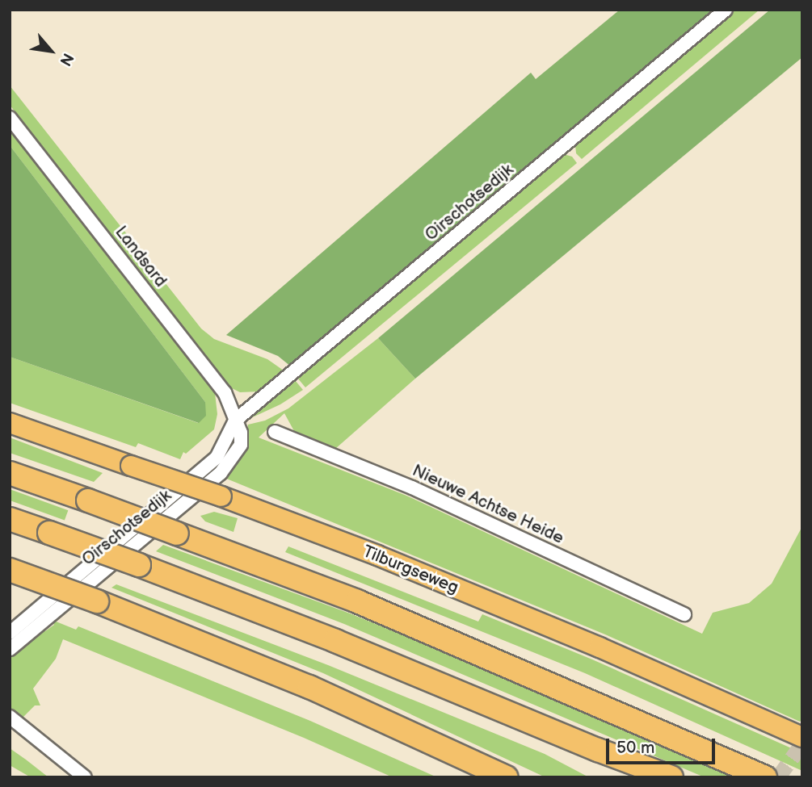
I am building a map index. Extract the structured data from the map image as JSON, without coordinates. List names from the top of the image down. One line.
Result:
{"streets":{"highway":["Tilburgseweg"],"street":["Oirschotsedijk","Landsard","Nieuwe Achtse Heide"]},"crossings":[["Oirschotsedijk","Landsard"]],"scale_bar":"50 m","north":"bottom right"}
